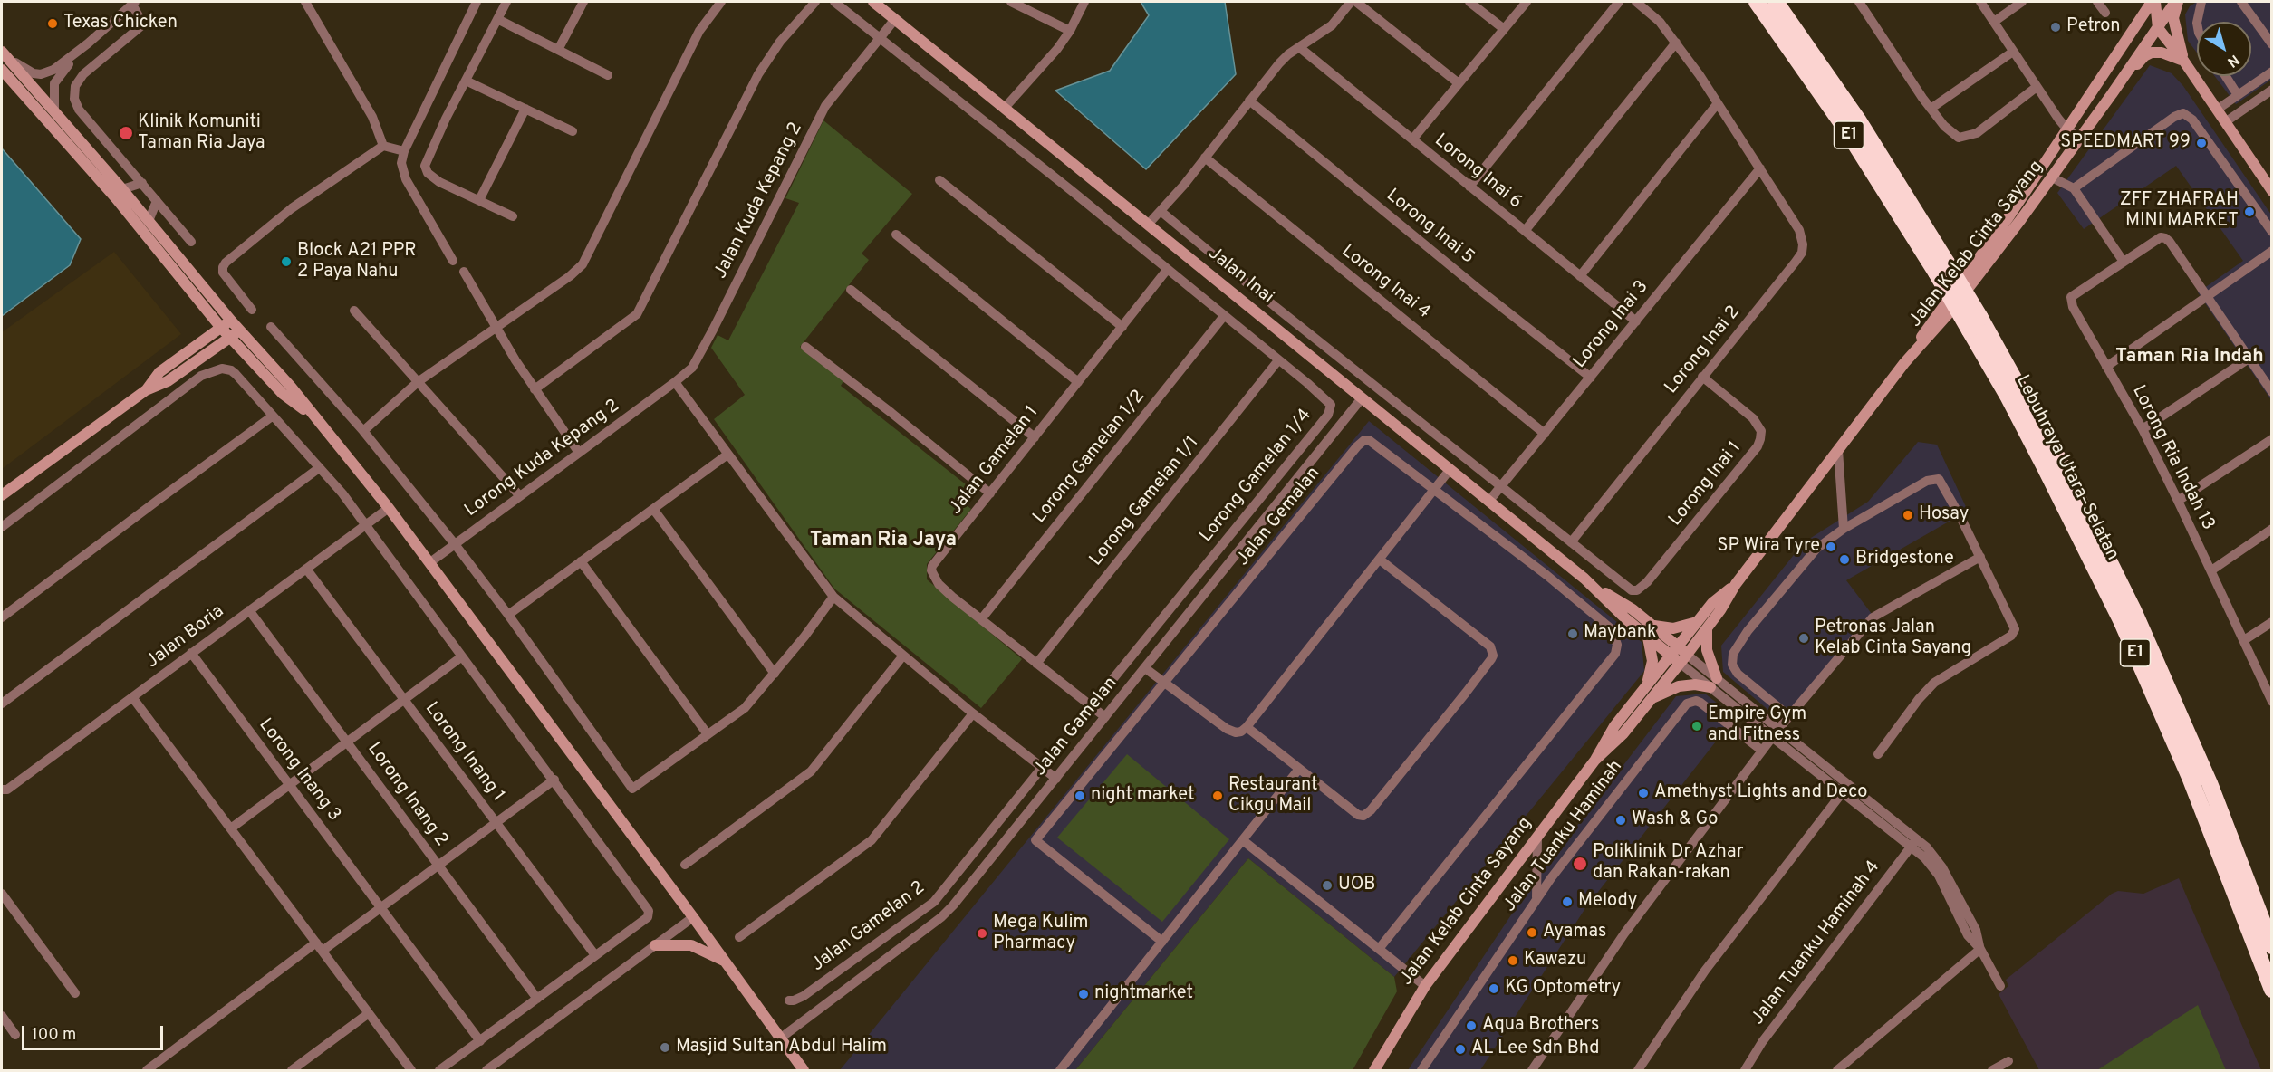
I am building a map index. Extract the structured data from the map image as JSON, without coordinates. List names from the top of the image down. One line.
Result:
{"streets":{"highway":["E1","Lebuhraya Utara–Selatan"],"main road":["Jalan Kelab Cinta Sayang","Jalan Inai"],"street":["Lorong Inai 6","Jalan Kuda Kepang 2","Lorong Inai 5","Lorong Inai 4","Lorong Inai 3","Lorong Inai 2","Lorong Gamelan 1/2","Lorong Ria Indah 13","Lorong Kuda Kepang 2","Jalan Gamelan 1","Lorong Gamelan 1/4","Lorong Inai 1","Lorong Gamelan 1/1","Jalan Gemalan","Jalan Boria","Jalan Gamelan","Lorong Inang 1","Lorong Inang 3","Lorong Inang 2","Jalan Tuanku Haminah","Jalan Gamelan 2","Jalan Tuanku Haminah 4"]},"crossings":[["Lorong Inai 6","Lorong Inai 3"],["Jalan Kuda Kepang 2","Jalan Inai"],["Jalan Kuda Kepang 2","Lorong Kuda Kepang 2"],["Jalan Kuda Kepang 2","Lorong Gamelan 1/4"],["Lorong Inai 5","Lorong Inai 3"],["Jalan Kelab Cinta Sayang","Jalan Inai"],["Jalan Inai","Lorong Inai 3"],["Jalan Inai","Jalan Gamelan"],["Lorong Inai 4","Lorong Inai 3"],["Lorong Inai 3","Lorong Inai 2"],["Lorong Inai 2","Lorong Inai 1"],["Lorong Gamelan 1/2","Jalan Gamelan 1"],["Lorong Gamelan 1/2","Lorong Gamelan 1/4"],["Jalan Gamelan 1","Lorong Gamelan 1/4"],["Jalan Gamelan 1","Lorong Gamelan 1/1"],["Jalan Gamelan 1","Jalan Gamelan"],["Lorong Gamelan 1/4","Lorong Gamelan 1/1"],["Jalan Boria","Lorong Inang 1"],["Jalan Boria","Lorong Inang 3"],["Jalan Boria","Lorong Inang 2"]],"districts":["Taman Ria Indah","Taman Ria Jaya"],"places":["Texas Chicken","Petron","Klinik Komuniti Taman Ria Jaya","SPEEDMART 99","ZFF ZHAFRAH MINI MARKET","Block A21 PPR 2 Paya Nahu","Hosay","SP Wira Tyre","Bridgestone","Maybank","Petronas Jalan Kelab Cinta Sayang","Empire Gym and Fitness","Amethyst Lights and Deco","night market","Restaurant Cikgu Mail","Wash & Go","Poliklinik Dr Azhar dan Rakan-rakan","UOB","Melody","Ayamas","Mega Kulim Pharmacy","Kawazu","KG Optometry","nightmarket","Aqua Brothers","Masjid Sultan Abdul Halim","AL Lee Sdn Bhd"],"scale_bar":"100 m","north":"bottom right"}
